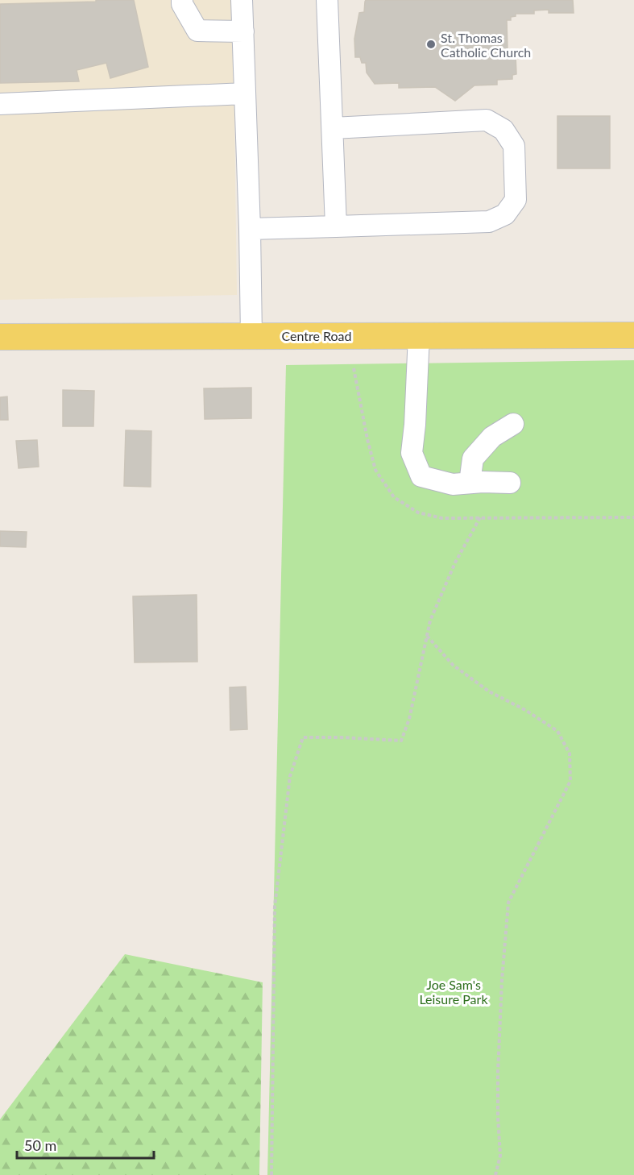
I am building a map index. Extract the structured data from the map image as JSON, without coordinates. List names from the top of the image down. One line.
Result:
{"streets":{"main road":["Centre Road"]},"parks":["Joe Sam's Leisure Park"],"places":["St. Thomas Catholic Church"],"scale_bar":"50 m"}
